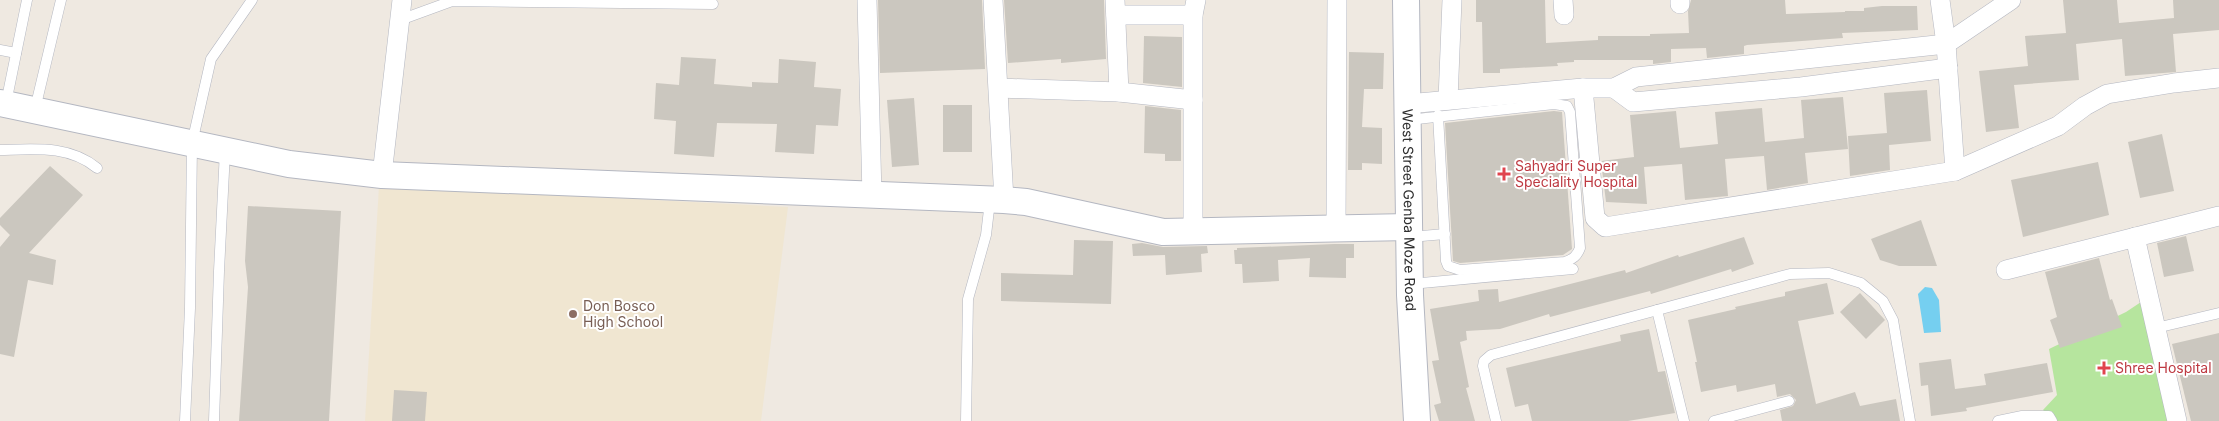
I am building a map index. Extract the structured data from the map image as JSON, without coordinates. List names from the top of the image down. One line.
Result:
{"streets":{"street":["West Street Genba Moze Road"]},"places":{"health":["Sahyadri Super Speciality Hospital","Shree Hospital"],"other":["Don Bosco High School"]}}
